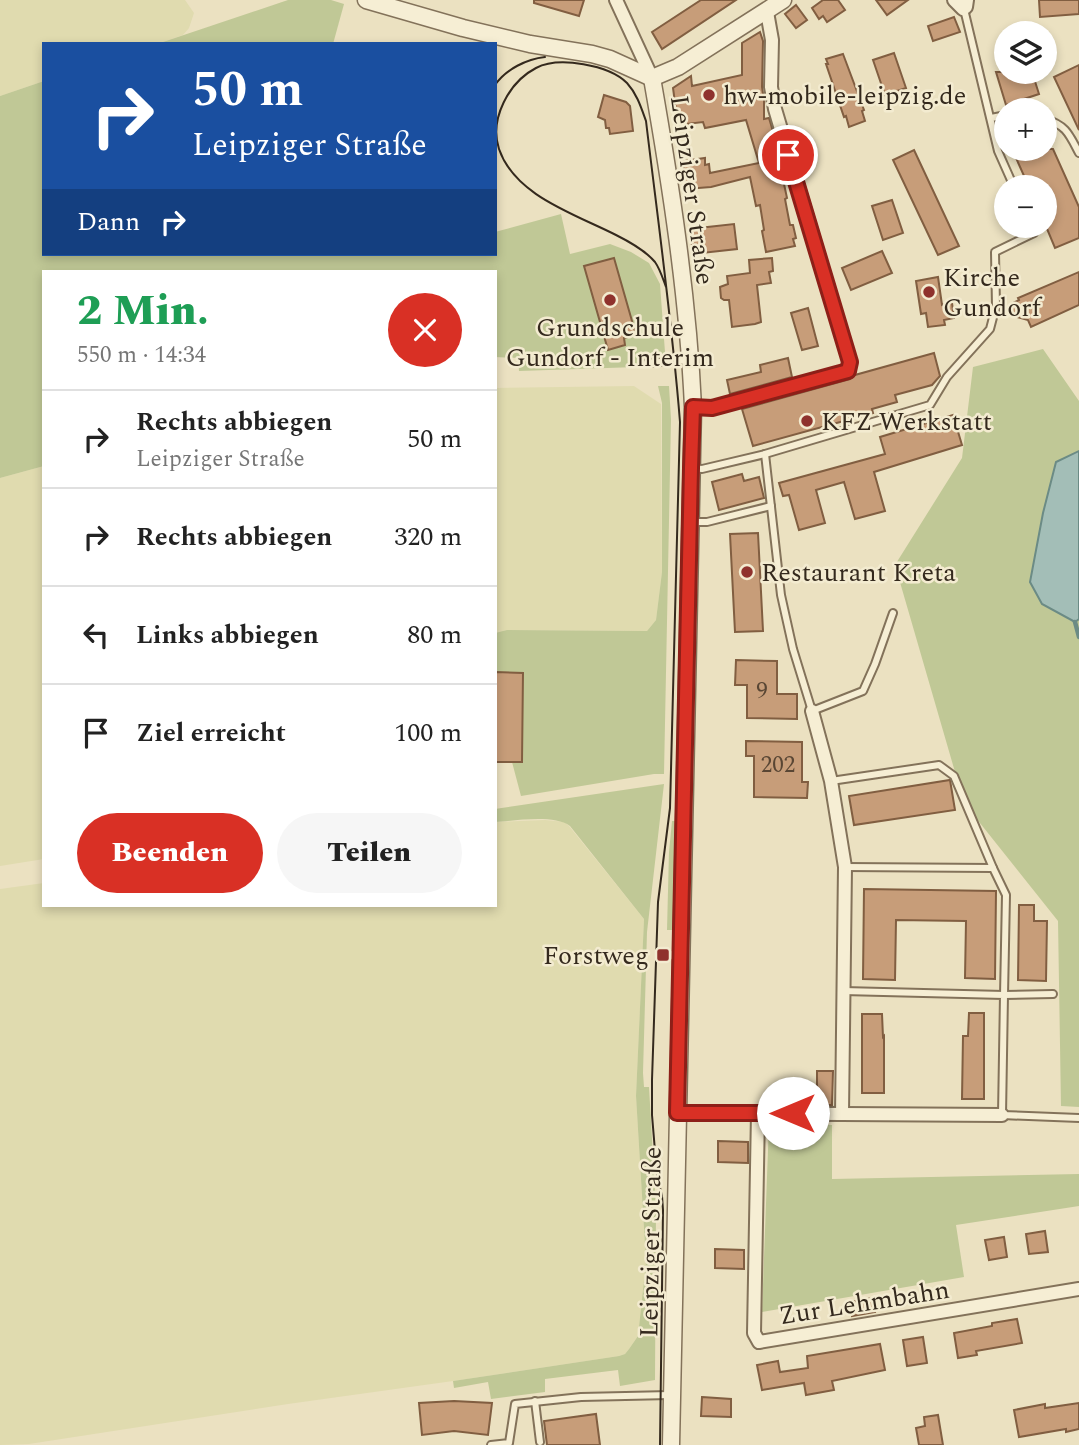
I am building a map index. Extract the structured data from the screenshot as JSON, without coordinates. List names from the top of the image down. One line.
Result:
{"streets":{"street":["Leipziger Straße","Zur Lehmbahn"]},"places":{"other":["hw-mobile-leipzig.de","Kirche Gundorf","Grundschule Gundorf - Interim","KFZ Werkstatt","Restaurant Kreta"],"transit":["Forstweg"]},"house_numbers":["9","202"],"page":{"map_buttons":["+","−"],"turn":["50 m","Leipziger Straße"],"then":"Dann","heading":["2 Min.","550 m · 14:34"],"list":[{"name":"Rechts abbiegen","note":"Leipziger Straße","value":"50 m"},{"name":"Rechts abbiegen","value":"320 m"},{"name":"Links abbiegen","value":"80 m"},{"name":"Ziel erreicht","value":"100 m"}],"buttons":["Beenden","Teilen"]}}
